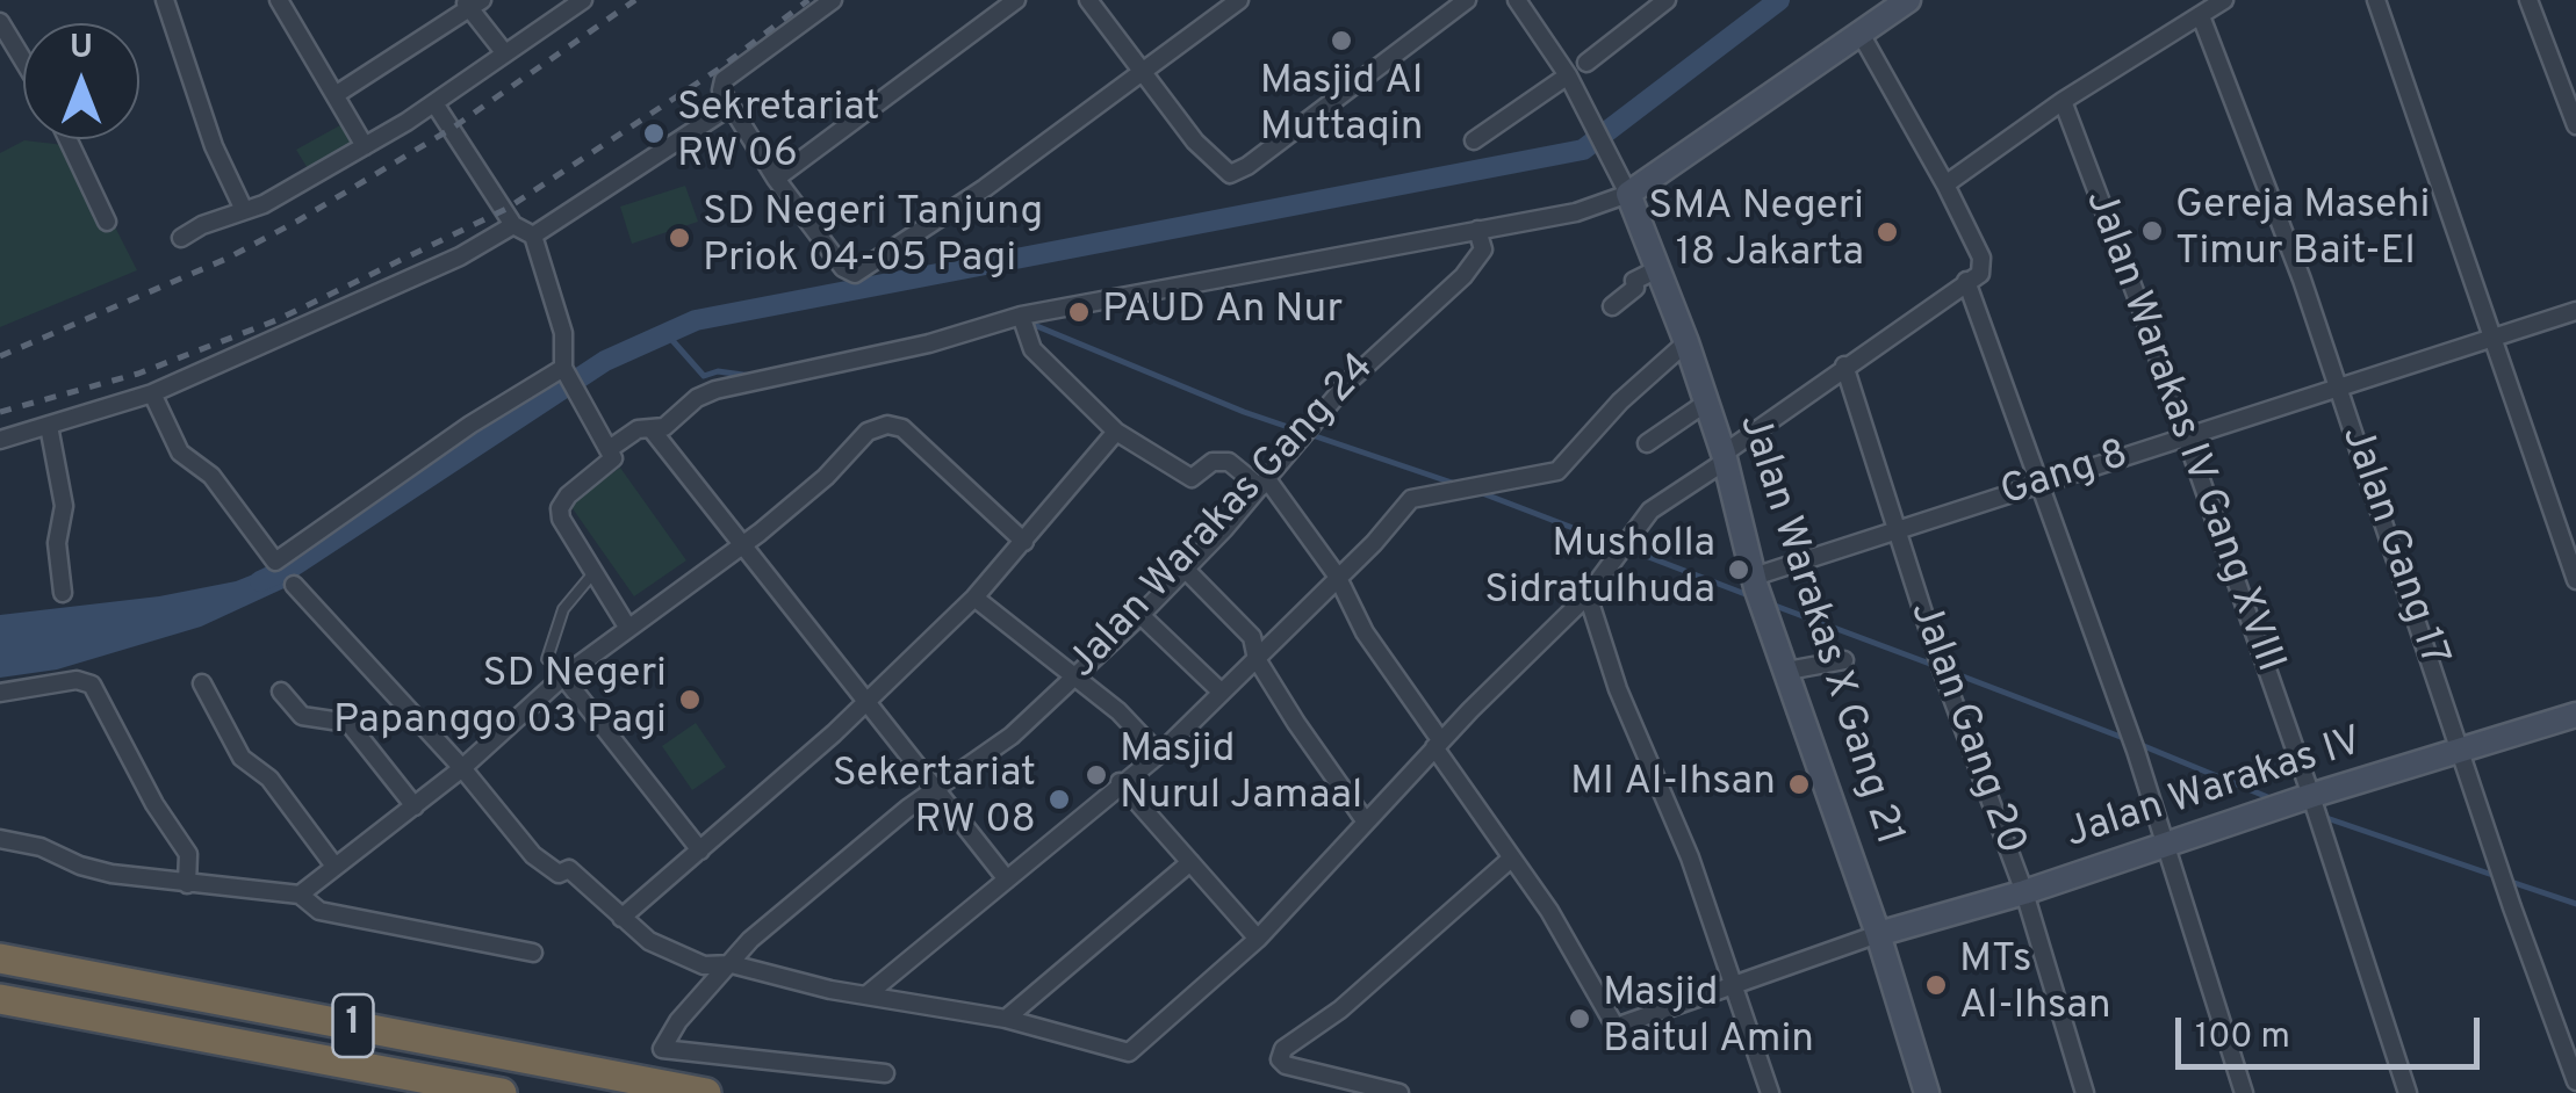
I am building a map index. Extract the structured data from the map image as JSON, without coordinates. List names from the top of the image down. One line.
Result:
{"streets":{"highway":["1"],"street":["Jalan Warakas IV Gang XVIII","Gang 8","Jalan Warakas Gang 24","Jalan Gang 17","Jalan Warakas X Gang 21","Jalan Gang 20","Jalan Warakas IV"]},"crossings":[["Jalan Warakas IV Gang XVIII","Gang 8"],["Jalan Warakas IV Gang XVIII","Jalan Warakas IV"],["Gang 8","Jalan Gang 17"],["Gang 8","Jalan Warakas X Gang 21"],["Gang 8","Jalan Gang 20"],["Jalan Gang 17","Jalan Warakas IV"],["Jalan Warakas X Gang 21","Jalan Warakas IV"],["Jalan Gang 20","Jalan Warakas IV"]],"places":["Masjid Al Muttaqin","Sekretariat RW 06","Gereja Masehi Timur Bait-El","SMA Negeri 18 Jakarta","SD Negeri Tanjung Priok 04-05 Pagi","PAUD An Nur","Musholla Sidratulhuda","SD Negeri Papanggo 03 Pagi","Masjid Nurul Jamaal","MI Al-Ihsan","Sekertariat RW 08","MTs Al-Ihsan","Masjid Baitul Amin"],"scale_bar":"100 m","north":"top"}
